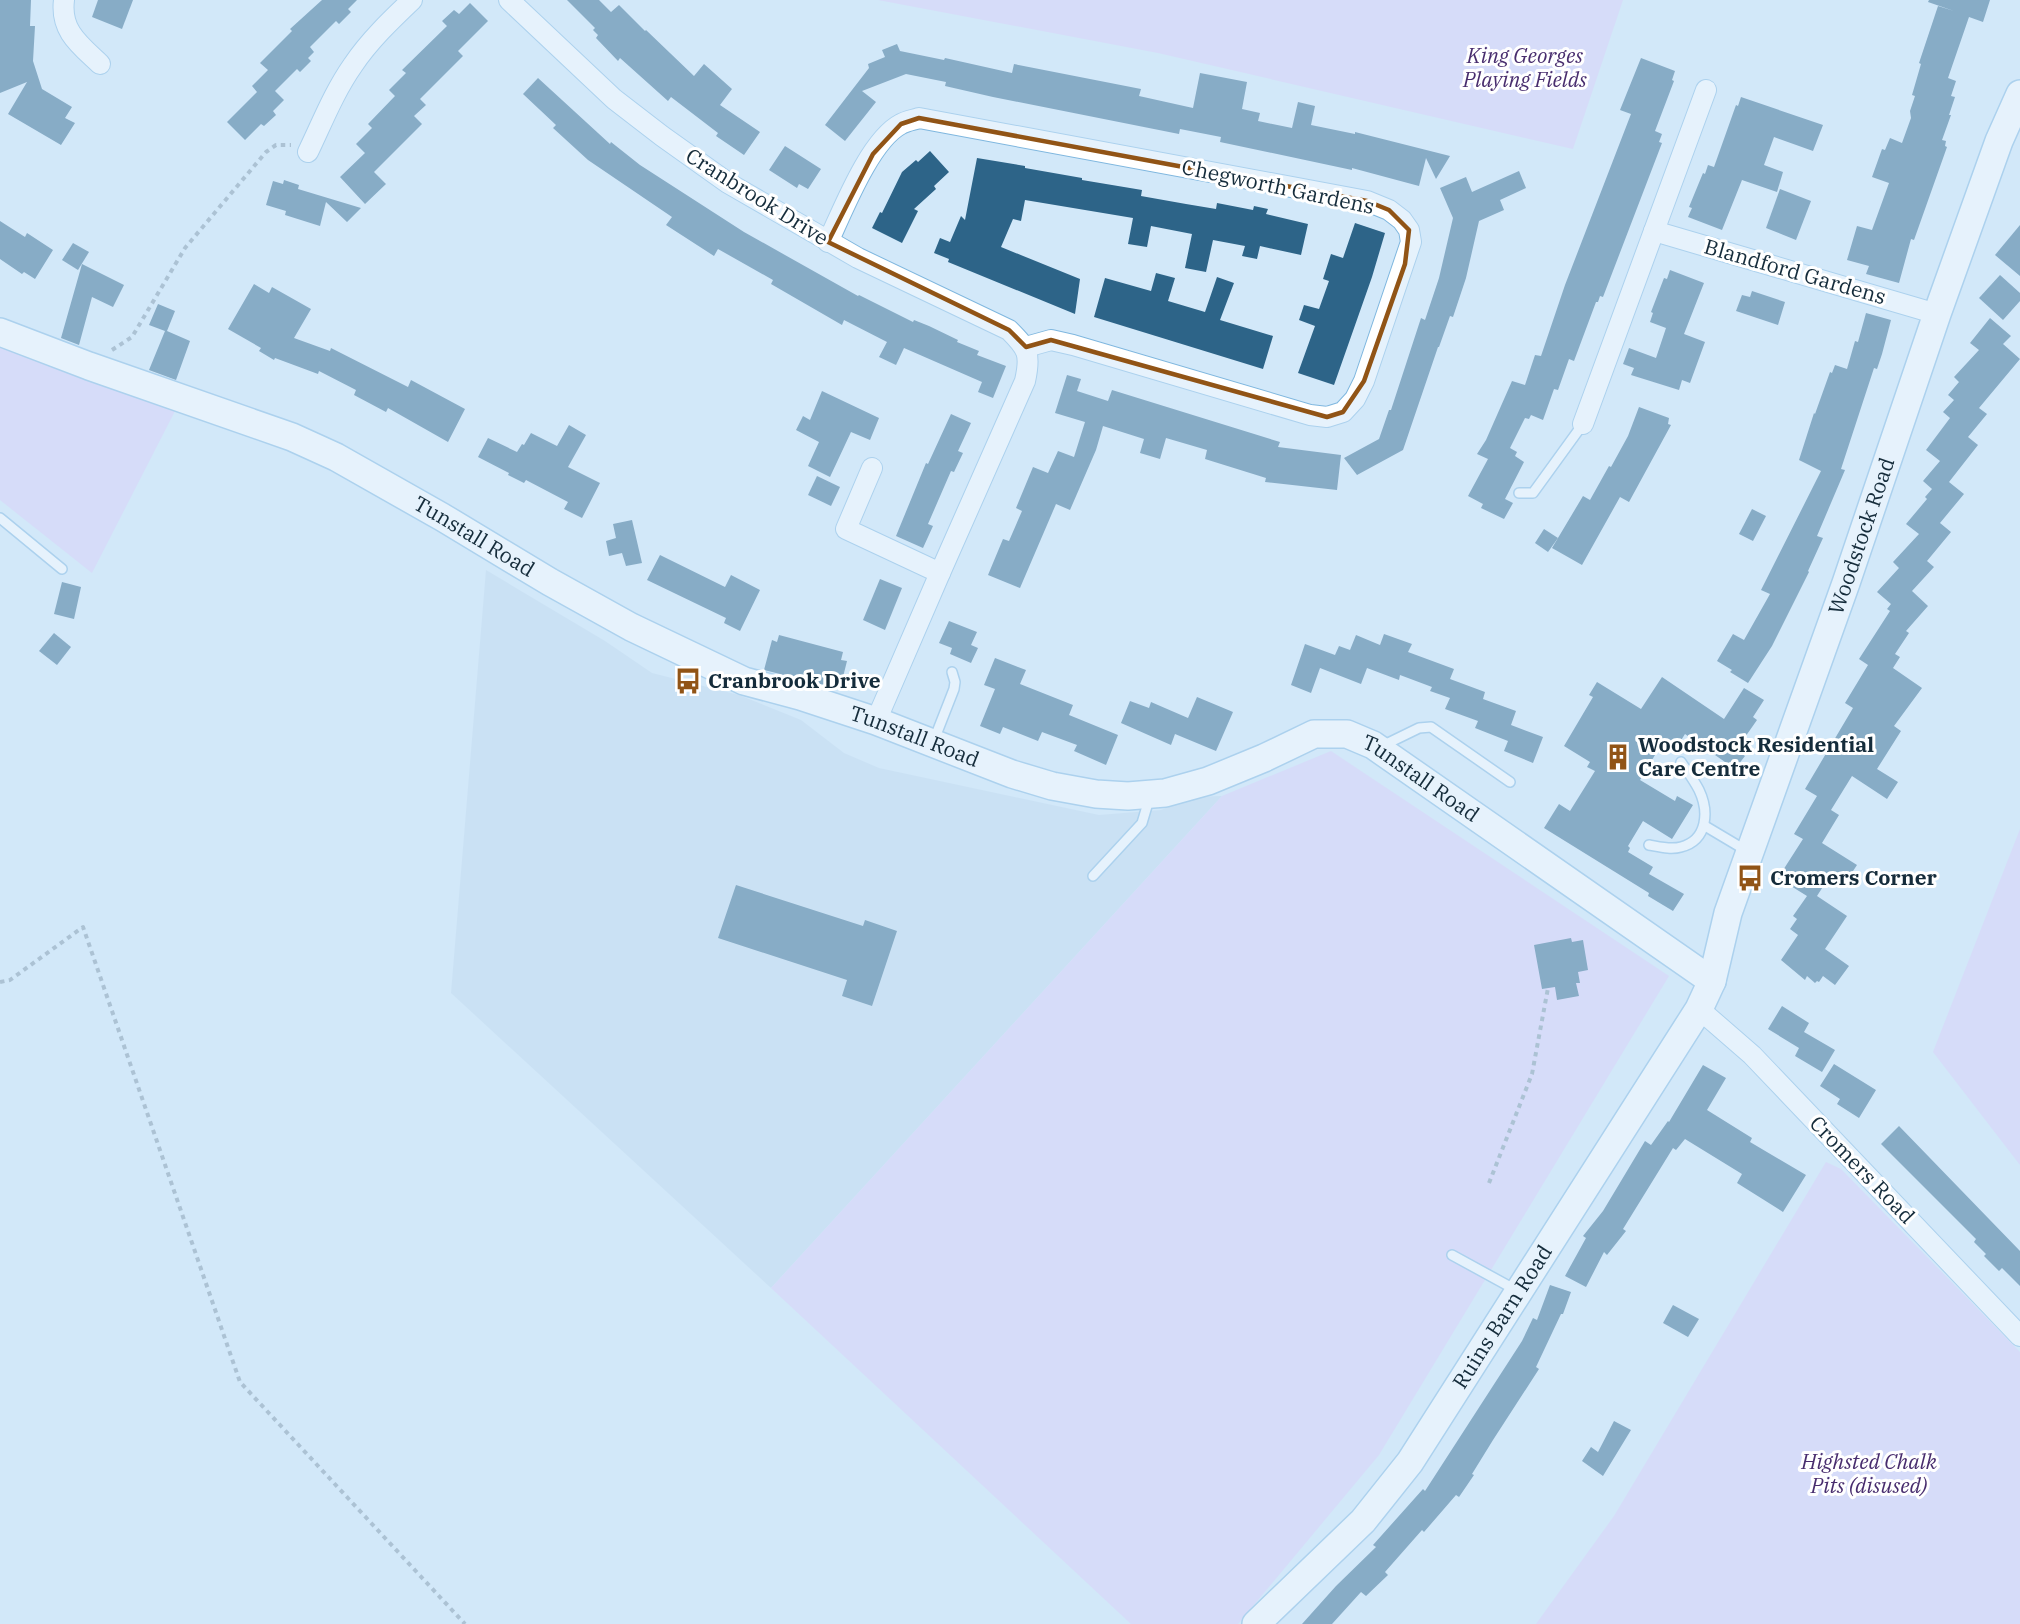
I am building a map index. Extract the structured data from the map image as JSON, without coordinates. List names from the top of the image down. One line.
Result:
{"streets":{"street":["Chegworth Gardens","Cranbrook Drive","Blandford Gardens","Woodstock Road","Tunstall Road","Cromers Road","Ruins Barn Road"]},"crossings":[["Chegworth Gardens","Cranbrook Drive"],["Blandford Gardens","Woodstock Road"],["Woodstock Road","Tunstall Road"],["Woodstock Road","Ruins Barn Road"],["Tunstall Road","Ruins Barn Road"],["Cromers Road","Ruins Barn Road"]],"parks":["King Georges Playing Fields","Highsted Chalk Pits (disused)"],"places":{"bus stop":["Cranbrook Drive","Cromers Corner"],"building":["Woodstock Residential Care Centre"]}}
